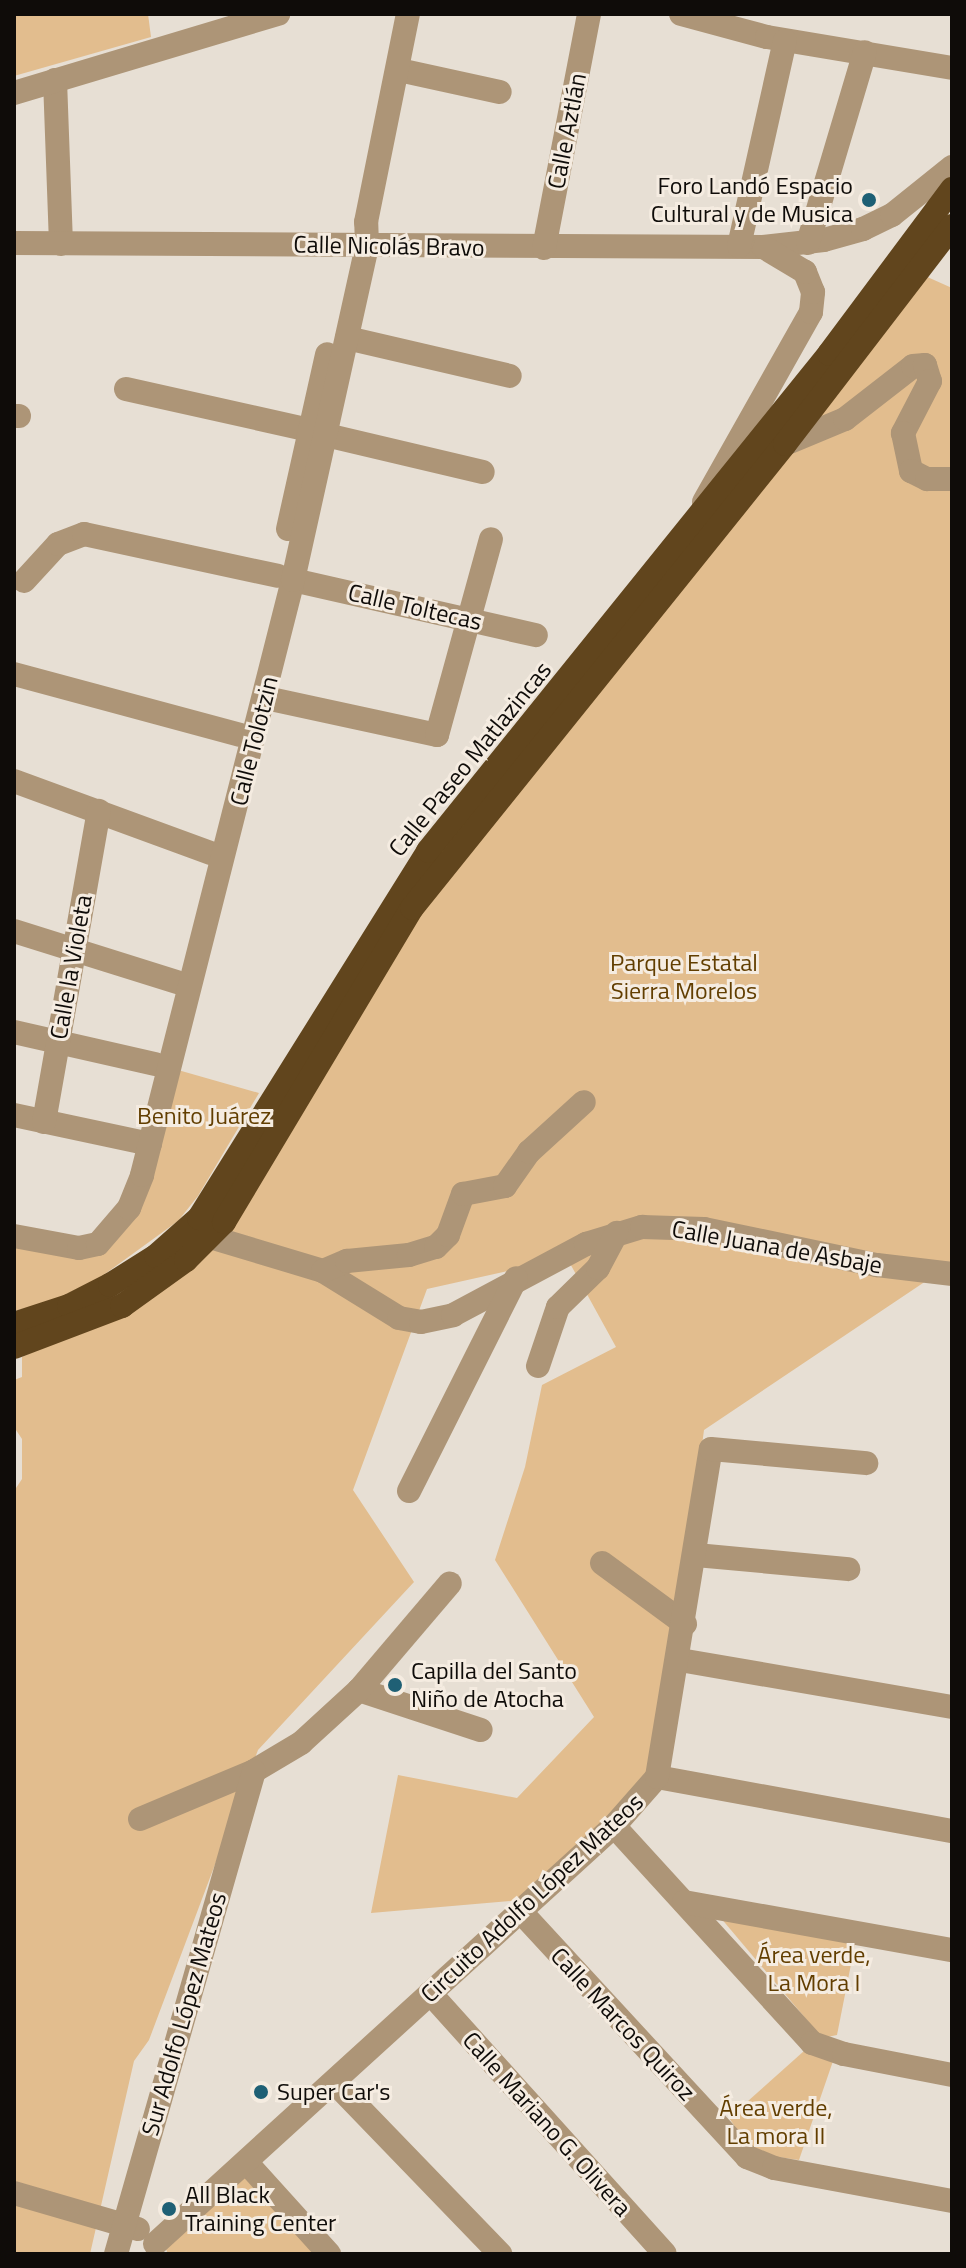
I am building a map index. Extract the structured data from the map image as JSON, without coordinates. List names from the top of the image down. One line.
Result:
{"streets":{"highway":["Calle Paseo Matlazincas"],"street":["Calle Aztlán","Calle Nicolás Bravo","Calle Toltecas","Calle Tolotzin","Calle la Violeta","Calle Juana de Asbaje","Circuito Adolfo López Mateos","Sur Adolfo López Mateos","Calle Marcos Quiroz","Calle Mariano G. Olivera"]},"crossings":[["Calle Aztlán","Calle Nicolás Bravo"],["Calle Nicolás Bravo","Calle Tolotzin"],["Calle Toltecas","Calle Tolotzin"],["Calle Paseo Matlazincas","Calle Juana de Asbaje"],["Circuito Adolfo López Mateos","Calle Marcos Quiroz"],["Circuito Adolfo López Mateos","Calle Mariano G. Olivera"]],"parks":["Parque Estatal Sierra Morelos","Benito Juárez","Área verde, La Mora I","Área verde, La mora II"],"places":["Foro Landó Espacio Cultural y de Musica","Capilla del Santo Niño de Atocha","Super Car's","All Black Training Center"]}
